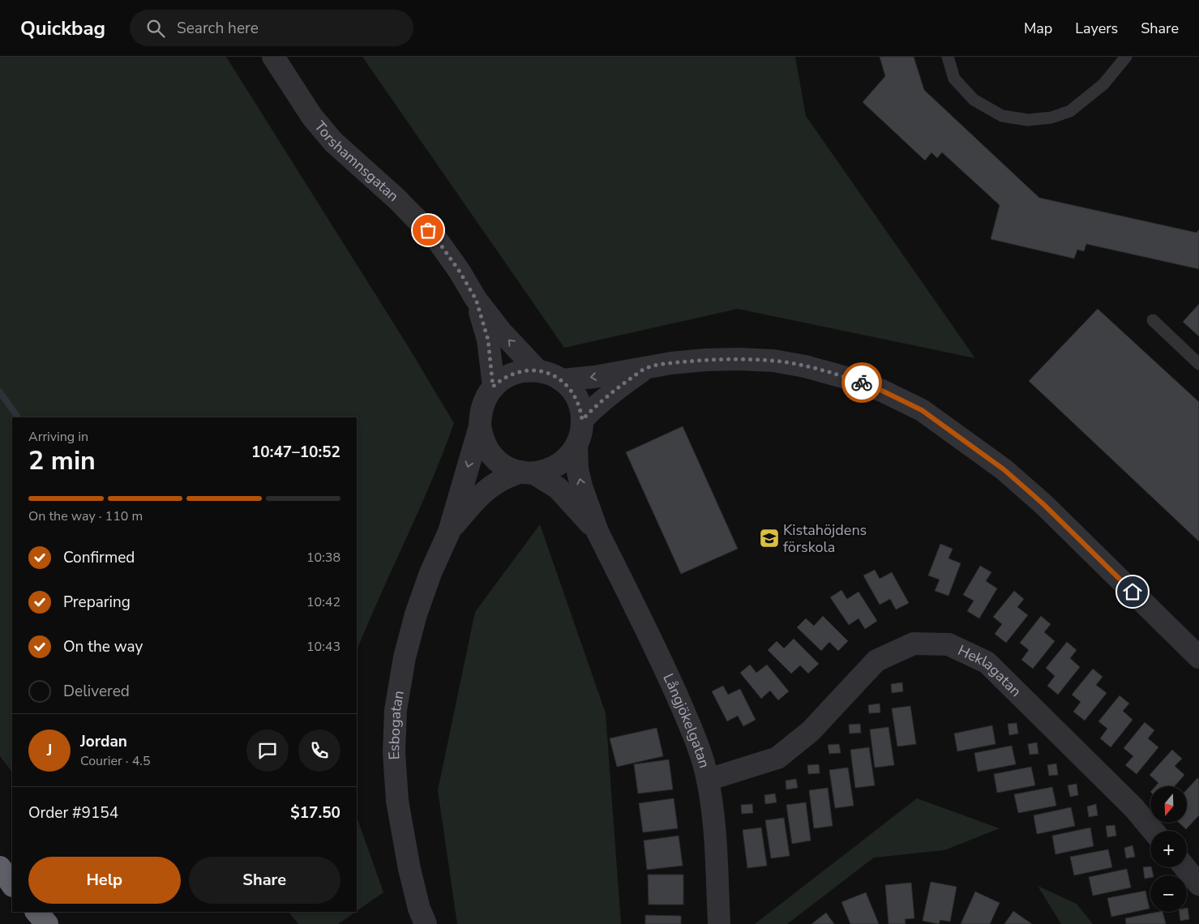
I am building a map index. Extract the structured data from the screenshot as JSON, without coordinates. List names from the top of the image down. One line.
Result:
{"streets":{"street":["Torshamnsgatan","Heklagatan","Långjökelgatan","Esbogatan"]},"crossings":[["Torshamnsgatan","Långjökelgatan"],["Torshamnsgatan","Esbogatan"],["Heklagatan","Långjökelgatan"],["Långjökelgatan","Esbogatan"]],"places":{"school or university":["Kistahöjdens förskola"]},"north":"bottom","page":{"header":"Quickbag","search":"Search here","nav":["Map","Layers","Share"],"heading":["2 min","Arriving in","10:47–10:52"],"panel":["Jordan","Courier · 4.5","Order #9154","$17.50"],"bar":"On the way · 110 m","list":[["Confirmed","10:38"],["Preparing","10:42"],["On the way","10:43"],"Delivered"],"round":"J","map_buttons":["+","−"],"buttons":["Help","Share"]}}
